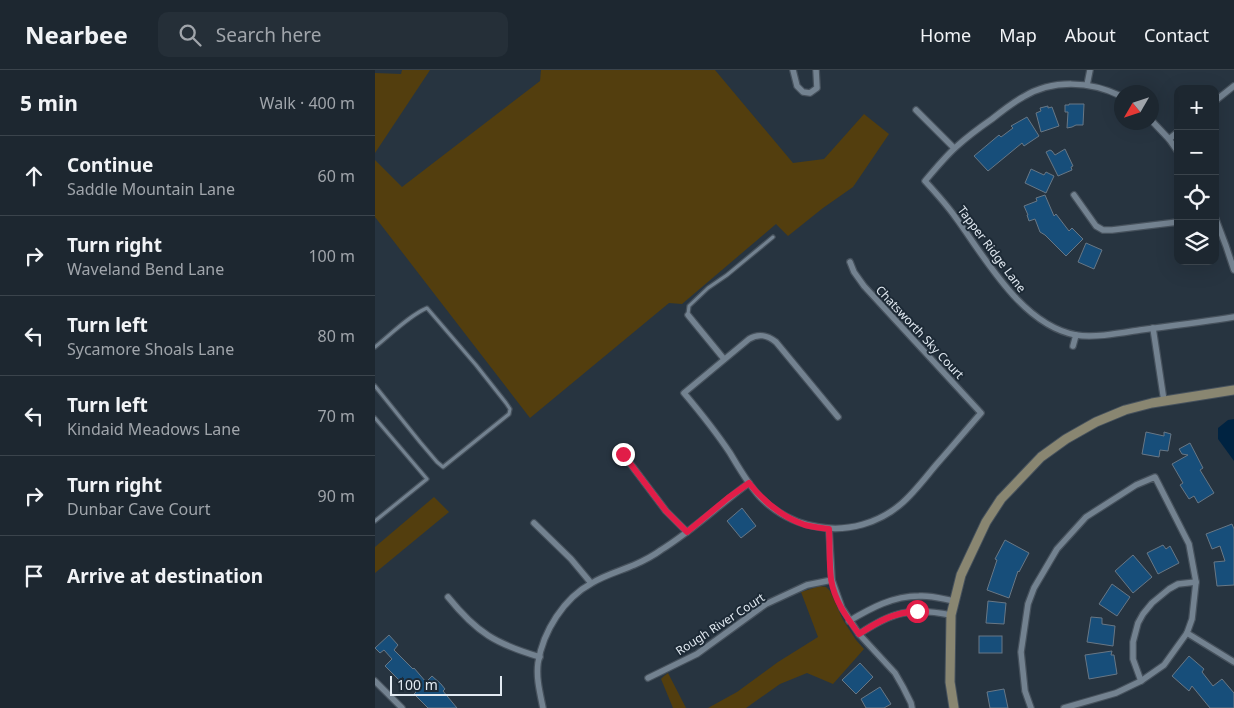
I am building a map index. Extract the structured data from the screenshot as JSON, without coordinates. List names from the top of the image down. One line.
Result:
{"streets":{"street":["Tapper Ridge Lane","Chatsworth Sky Court","Rough River Court"]},"scale_bar":"100 m","north":"bottom left","page":{"header":"Nearbee","search":"Search here","nav":["Home","Map","About","Contact"],"heading":["5 min","Walk · 400 m"],"map_buttons":["+","−"],"list":[["Continue","Saddle Mountain Lane","60 m"],["Turn right","Waveland Bend Lane","100 m"],["Turn left","Sycamore Shoals Lane","80 m"],["Turn left","Kindaid Meadows Lane","70 m"],["Turn right","Dunbar Cave Court","90 m"],"Arrive at destination"],"scale":"100 m"}}
